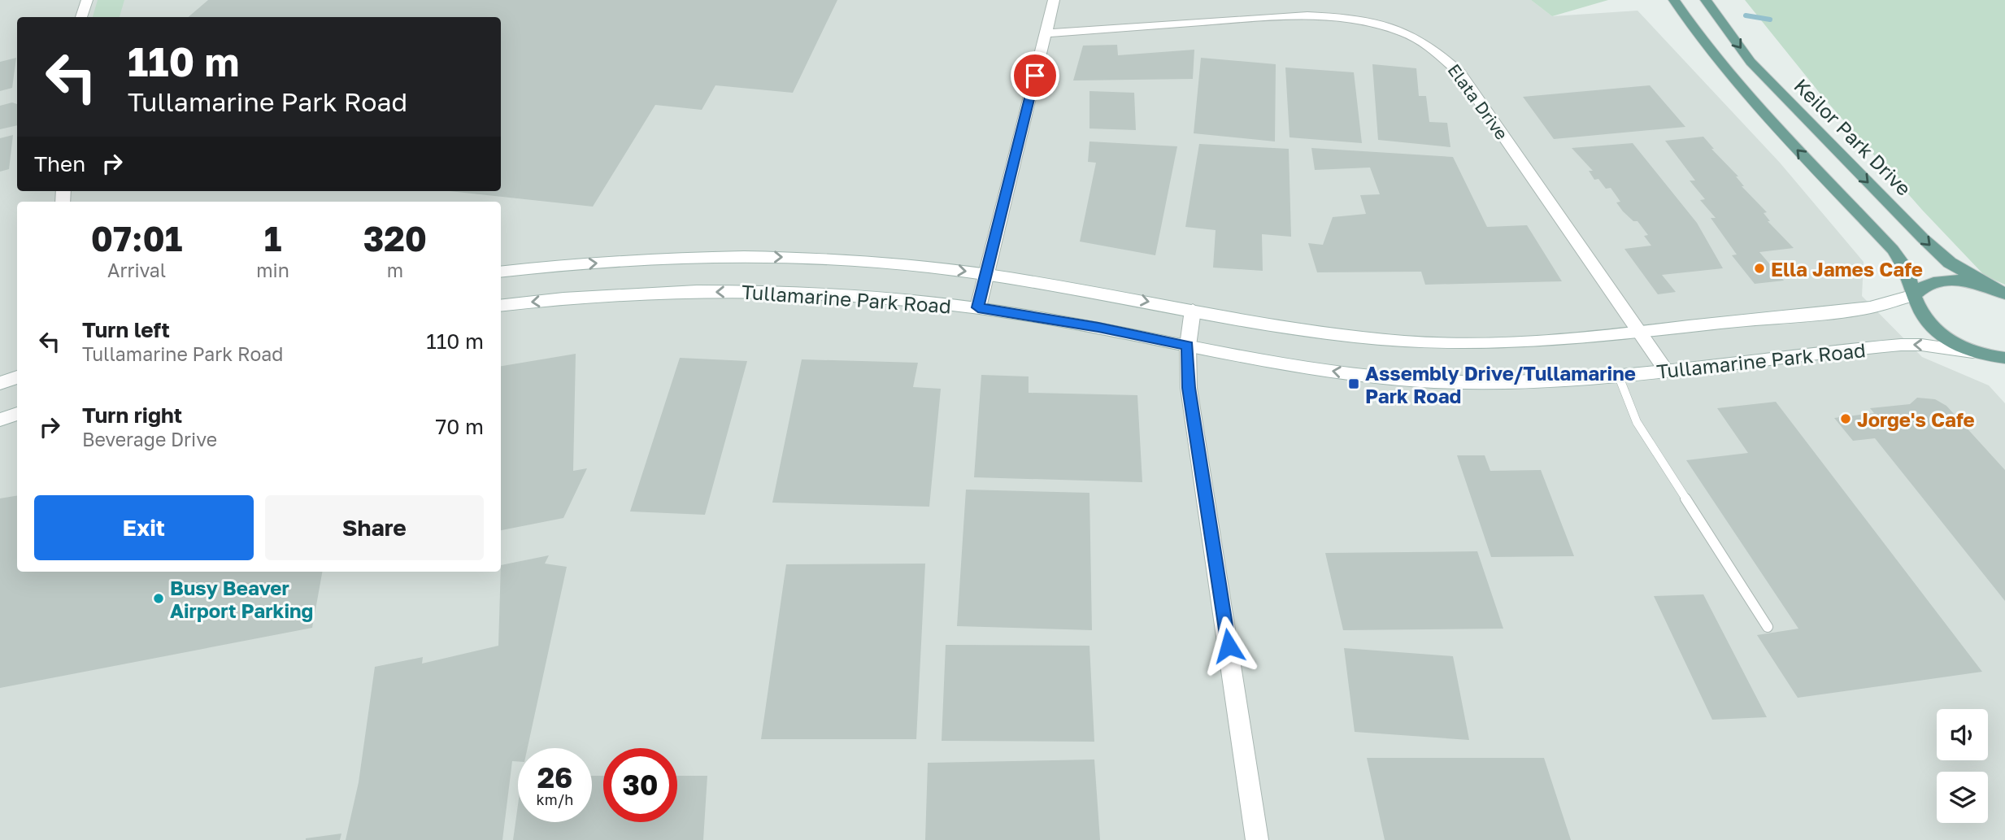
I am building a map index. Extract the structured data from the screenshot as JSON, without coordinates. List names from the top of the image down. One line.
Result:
{"streets":{"main road":["Keilor Park Drive"],"street":["Elata Drive","Tullamarine Park Road"]},"crossings":[["Elata Drive","Tullamarine Park Road"]],"places":{"other":["Ella James Cafe","Jorge's Cafe","Busy Beaver Airport Parking"],"transit":["Assembly Drive/Tullamarine Park Road"]},"page":{"turn":["110 m","Tullamarine Park Road"],"then":"Then","eta":["07:01","Arrival","1","min","320","m"],"list":[{"name":"Turn left","note":"Tullamarine Park Road","value":"110 m"},{"name":"Turn right","note":"Beverage Drive","value":"70 m"}],"buttons":["Exit","Share"],"speed":"26 km/h","limit":"30"}}
